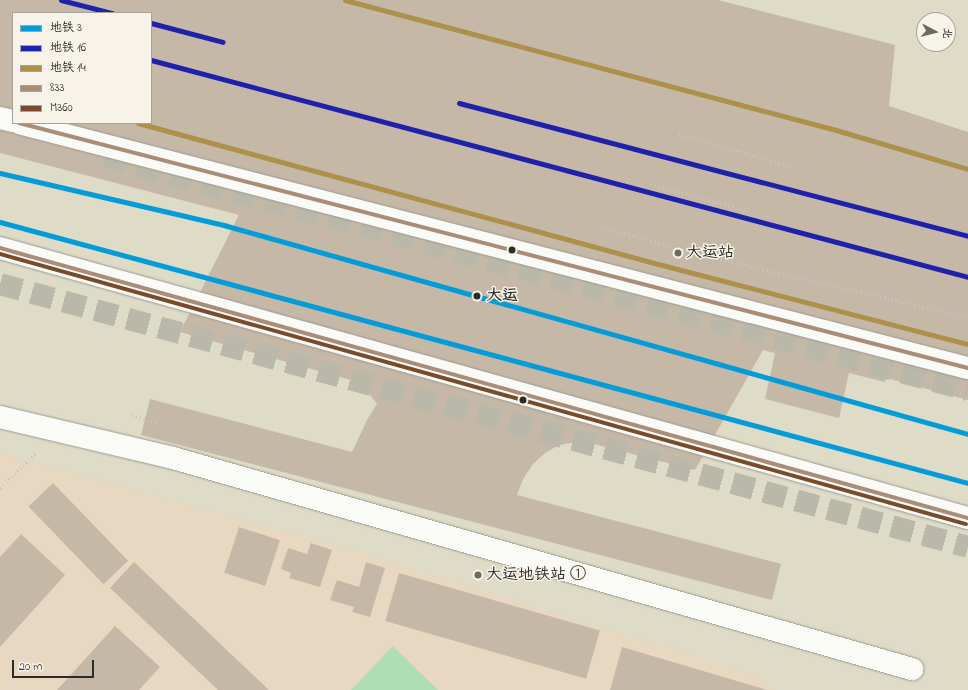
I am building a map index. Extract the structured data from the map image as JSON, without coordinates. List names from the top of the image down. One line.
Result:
{"places":["大运站","大运","大运地铁站 ①"],"lines":["metro line 16","metro line 14","transit line 833","metro line 3","transit line M360"],"legend":["地铁 3","地铁 16","地铁 14","833","M360"],"scale_bar":"20 m","north":"right"}
